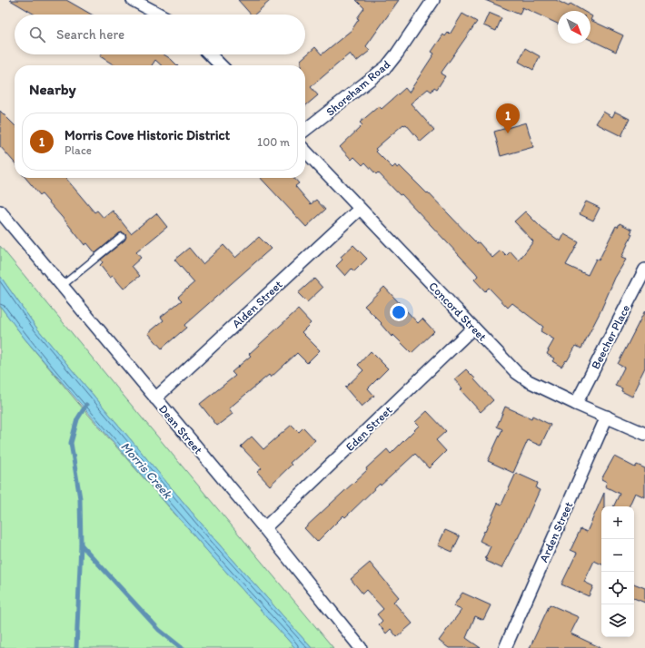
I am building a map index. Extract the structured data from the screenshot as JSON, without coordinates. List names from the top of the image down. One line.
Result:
{"streets":{"street":["Shoreham Road","Alden Street","Concord Street","Beecher Place","Eden Street","Dean Street","Arden Street"]},"crossings":[["Alden Street","Concord Street"],["Alden Street","Dean Street"],["Concord Street","Beecher Place"],["Concord Street","Eden Street"],["Concord Street","Arden Street"],["Eden Street","Dean Street"]],"water":["Morris Creek"],"north":"bottom right","page":{"search":"Search here","heading":"Nearby","pins":"1","list":[{"mark":"1","name":"Morris Cove Historic District","note":"Place","value":"100 m"}],"map_buttons":["+","−"]}}
